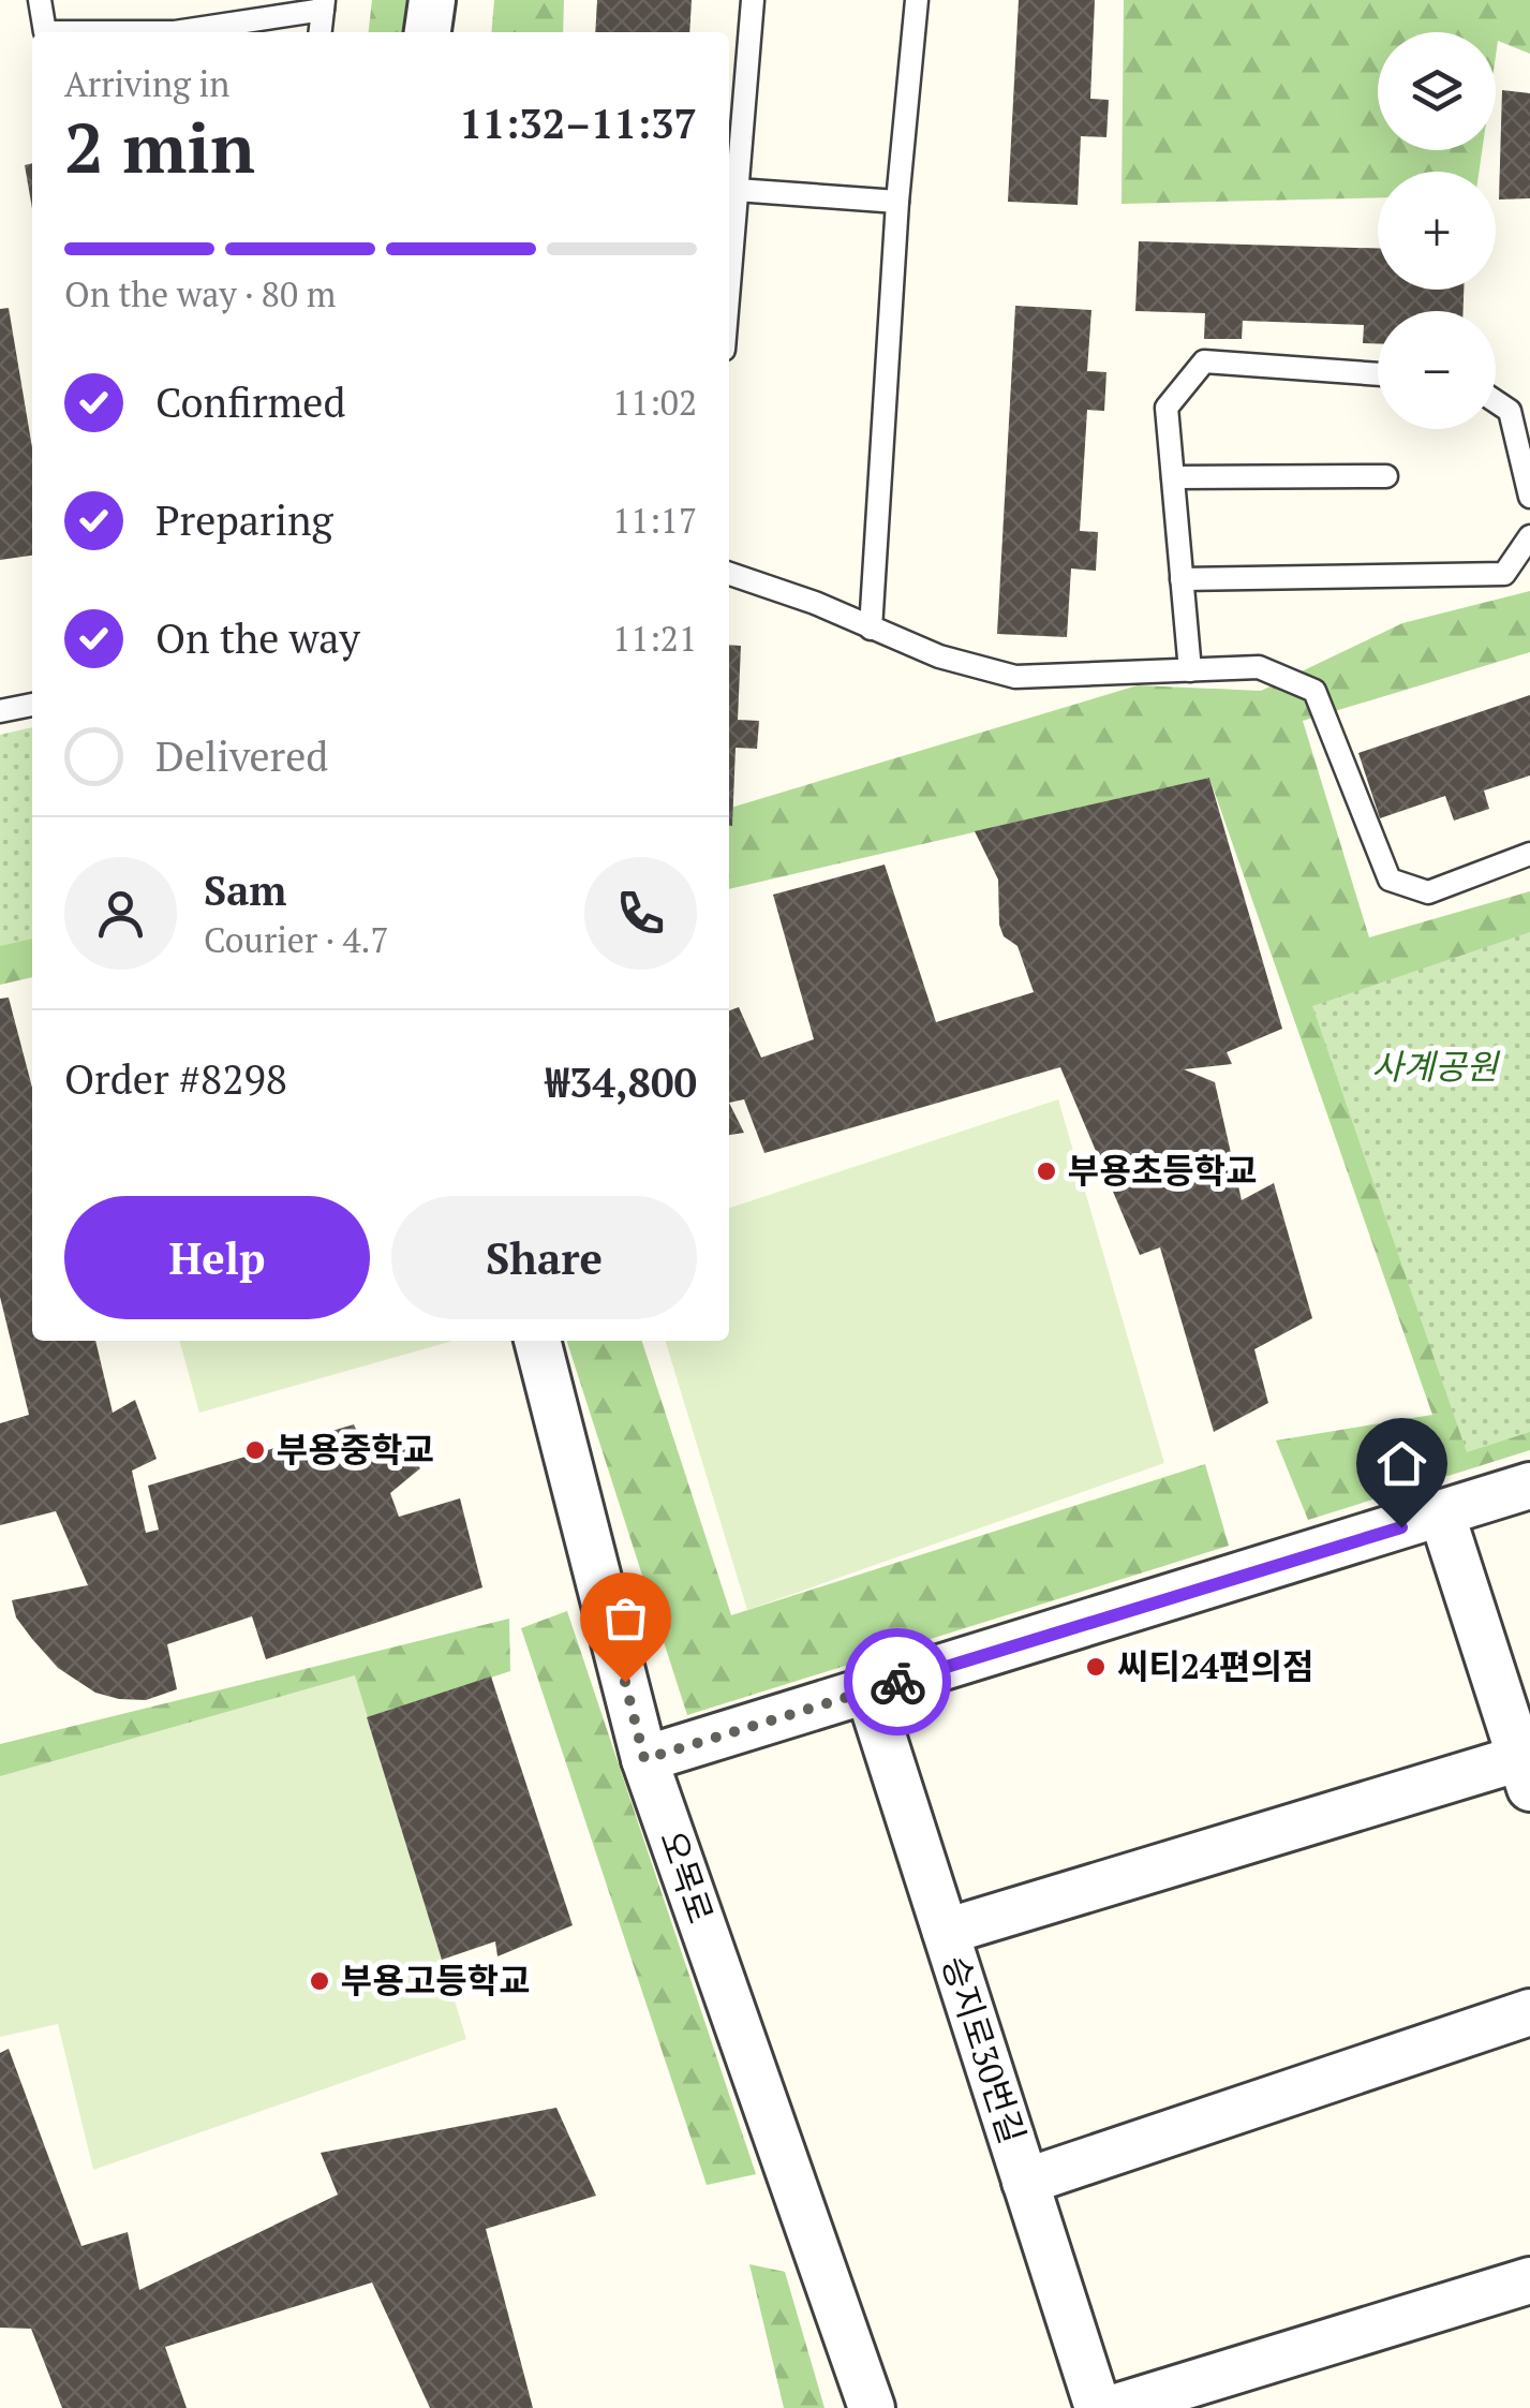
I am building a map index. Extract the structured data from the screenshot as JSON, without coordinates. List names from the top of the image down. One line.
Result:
{"streets":{"street":["오목로","승지로30번길"]},"parks":["사계공원"],"places":["부용초등학교","부용중학교","씨티24편의점","부용고등학교"],"page":{"map_buttons":["+","−"],"heading":["2 min","Arriving in","11:32–11:37"],"panel":["Sam","Courier · 4.7","Order #8298","₩34,800"],"bar":"On the way · 80 m","list":[["Confirmed","11:02"],["Preparing","11:17"],["On the way","11:21"],"Delivered"],"buttons":["Help","Share"]}}
